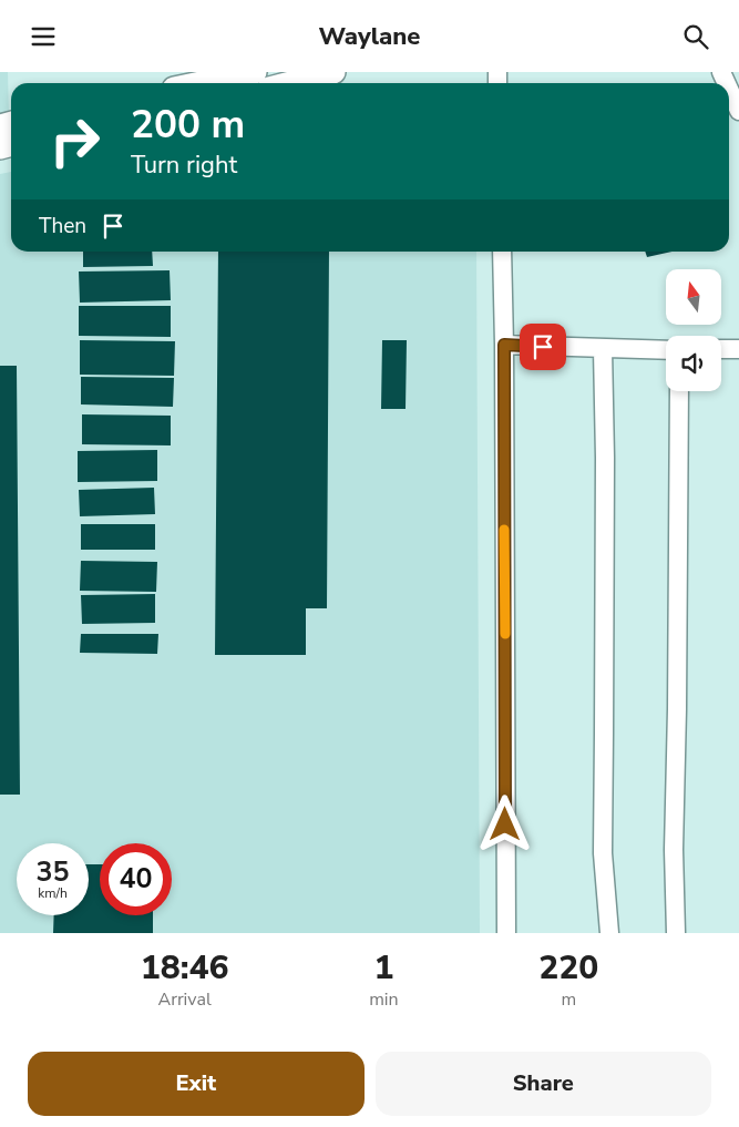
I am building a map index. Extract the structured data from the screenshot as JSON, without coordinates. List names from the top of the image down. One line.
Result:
{"north":"top","page":{"header":"Waylane","turn":["200 m","Turn right"],"then":"Then","speed":"35 km/h","limit":"40","eta":["18:46","Arrival","1","min","220","m"],"buttons":["Exit","Share"]}}
